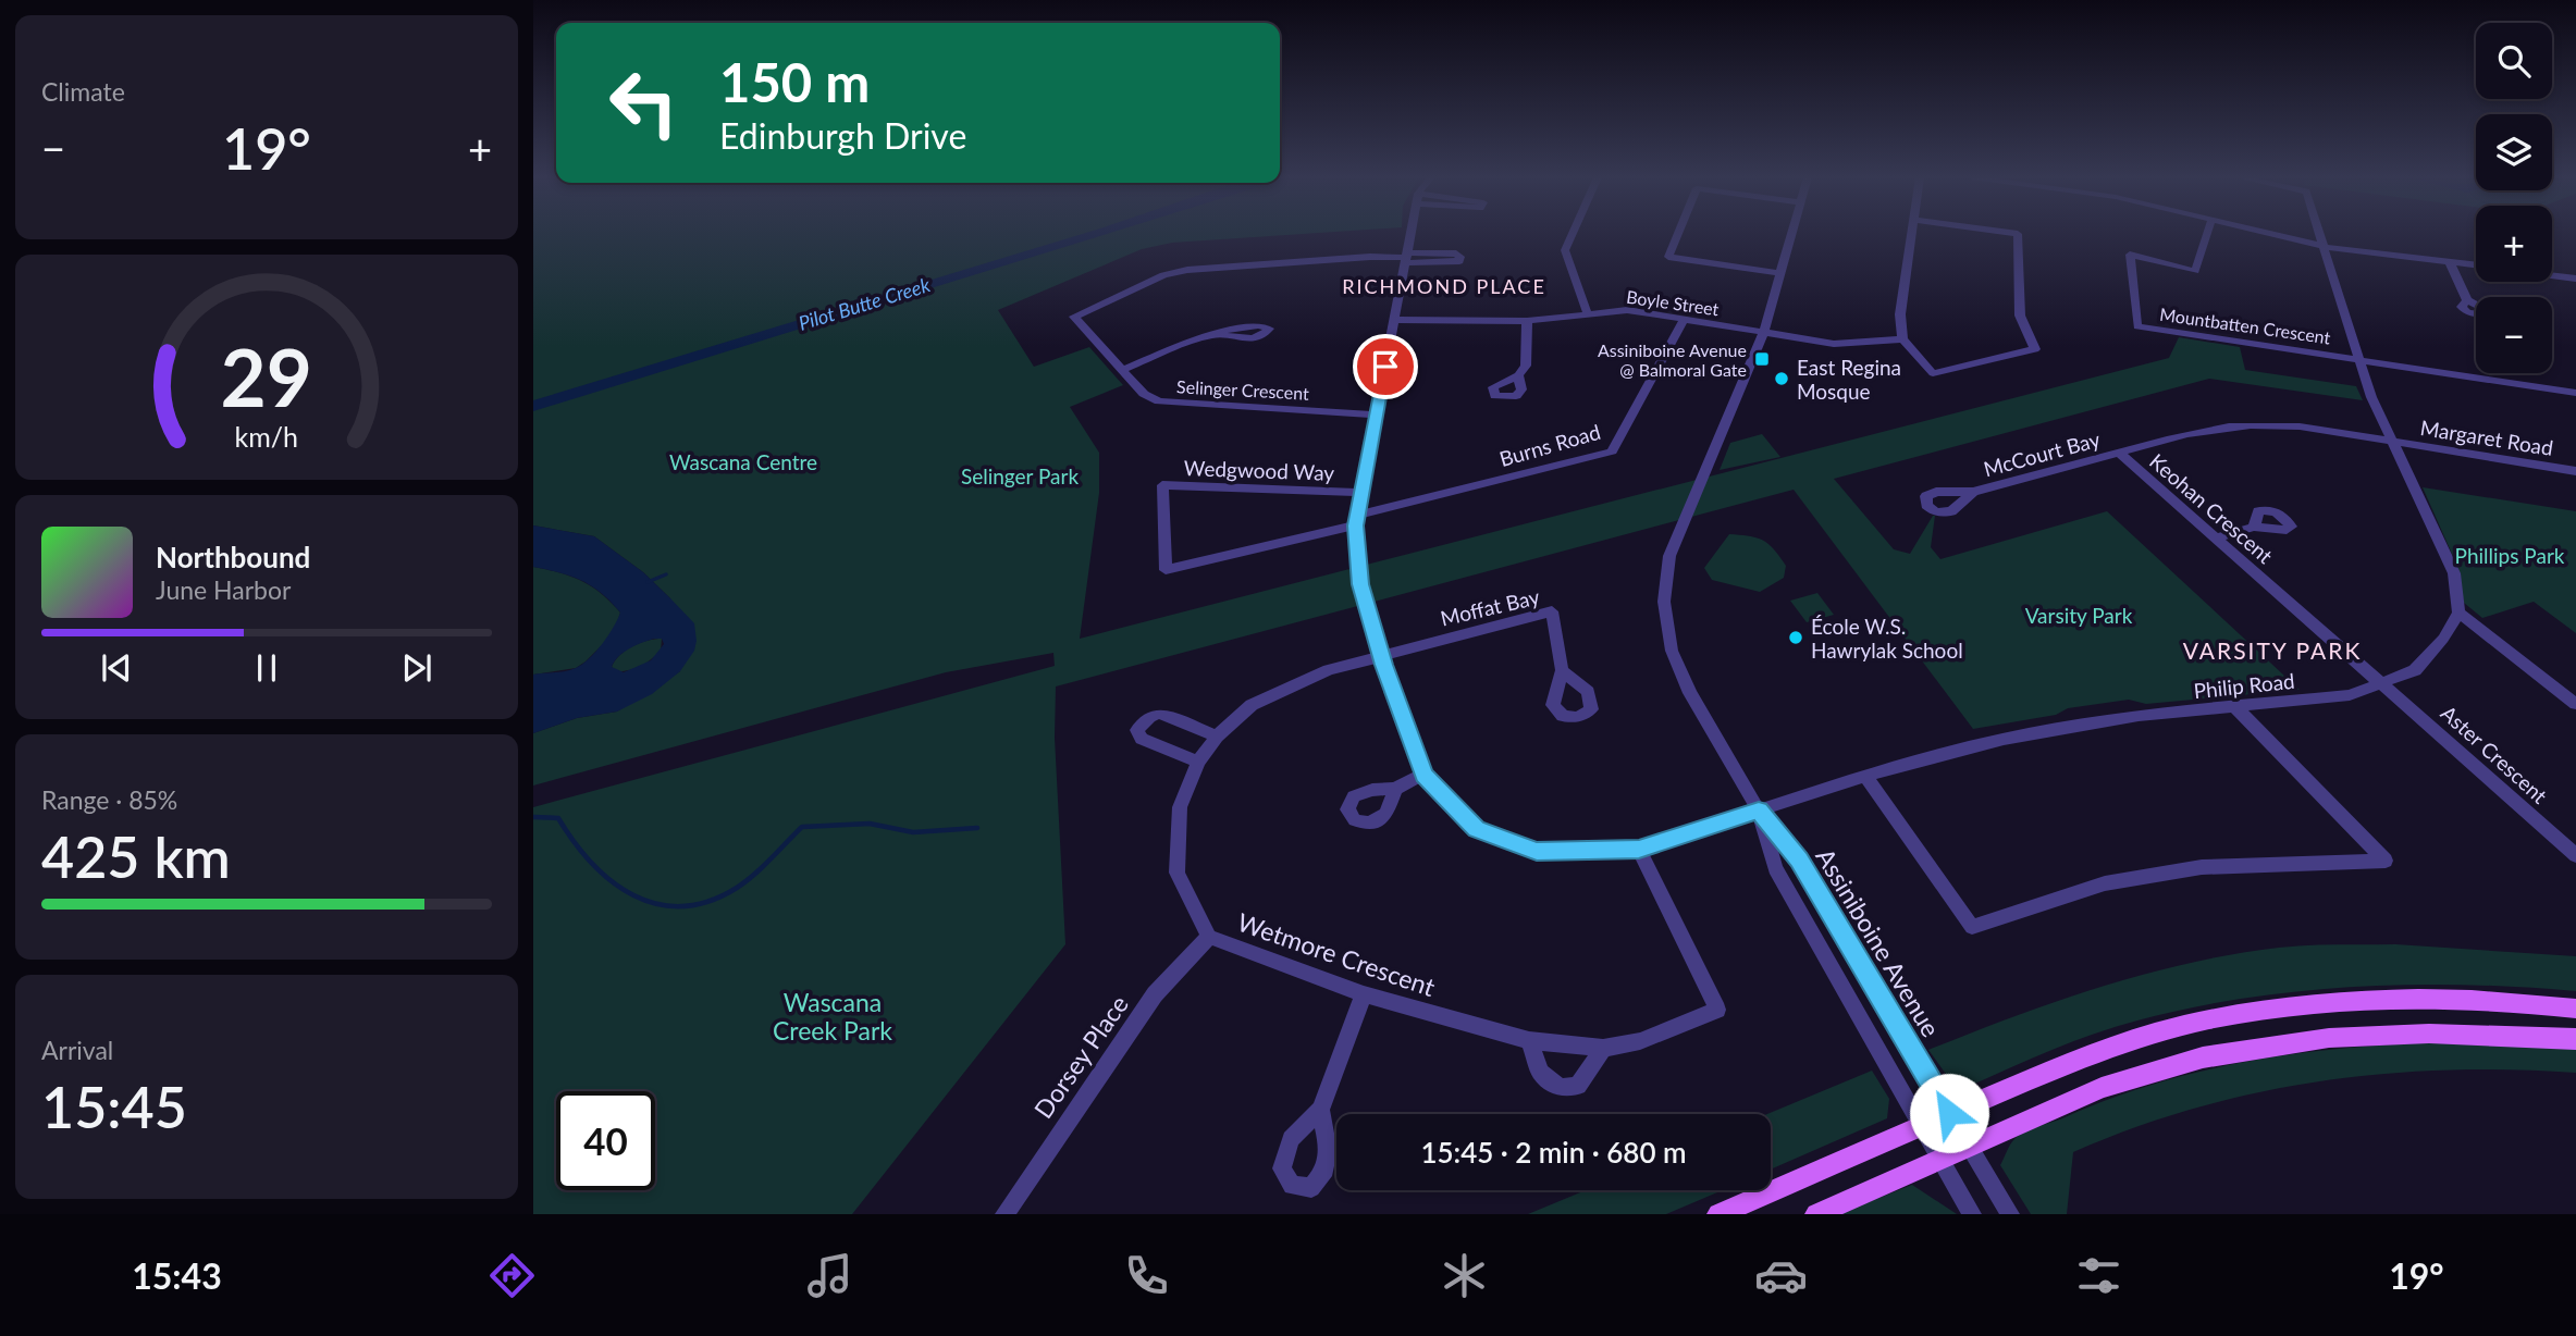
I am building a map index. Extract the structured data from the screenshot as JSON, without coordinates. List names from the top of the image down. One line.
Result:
{"streets":{"street":["Boyle Street","Mountbatten Crescent","Selinger Crescent","Margaret Road","Burns Road","McCourt Bay","Wedgwood Way","Keohan Crescent","Moffat Bay","Philip Road","Aster Crescent","Assiniboine Avenue","Wetmore Crescent","Dorsey Place"]},"crossings":[["Boyle Street","Burns Road"],["Boyle Street","Assiniboine Avenue"],["Margaret Road","Keohan Crescent"],["Burns Road","Wedgwood Way"],["McCourt Bay","Keohan Crescent"],["Keohan Crescent","Philip Road"],["Keohan Crescent","Aster Crescent"],["Moffat Bay","Wetmore Crescent"],["Philip Road","Aster Crescent"],["Philip Road","Assiniboine Avenue"],["Philip Road","Wetmore Crescent"],["Wetmore Crescent","Dorsey Place"]],"districts":["RICHMOND PLACE","VARSITY PARK"],"water":["Pilot Butte Creek"],"parks":["Wascana Centre","Selinger Park","Phillips Park","Varsity Park","Wascana Creek Park"],"places":{"transit":["Assiniboine Avenue @ Balmoral Gate"],"other":["East Regina Mosque","École W.S. Hawrylak School"]},"page":{"tile":["Climate",["Range · 85%","425 km"],["Arrival","15:45"]],"map_buttons":["+","−"],"turn":["150 m","Edinburgh Drive"],"heat":["−","19°","+"],"song":["Northbound","June Harbor"],"limit":"40","trip":"15:45 · 2 min · 680 m","tabs":["15:43","19°"],"gauge":["29","km/h"]}}
